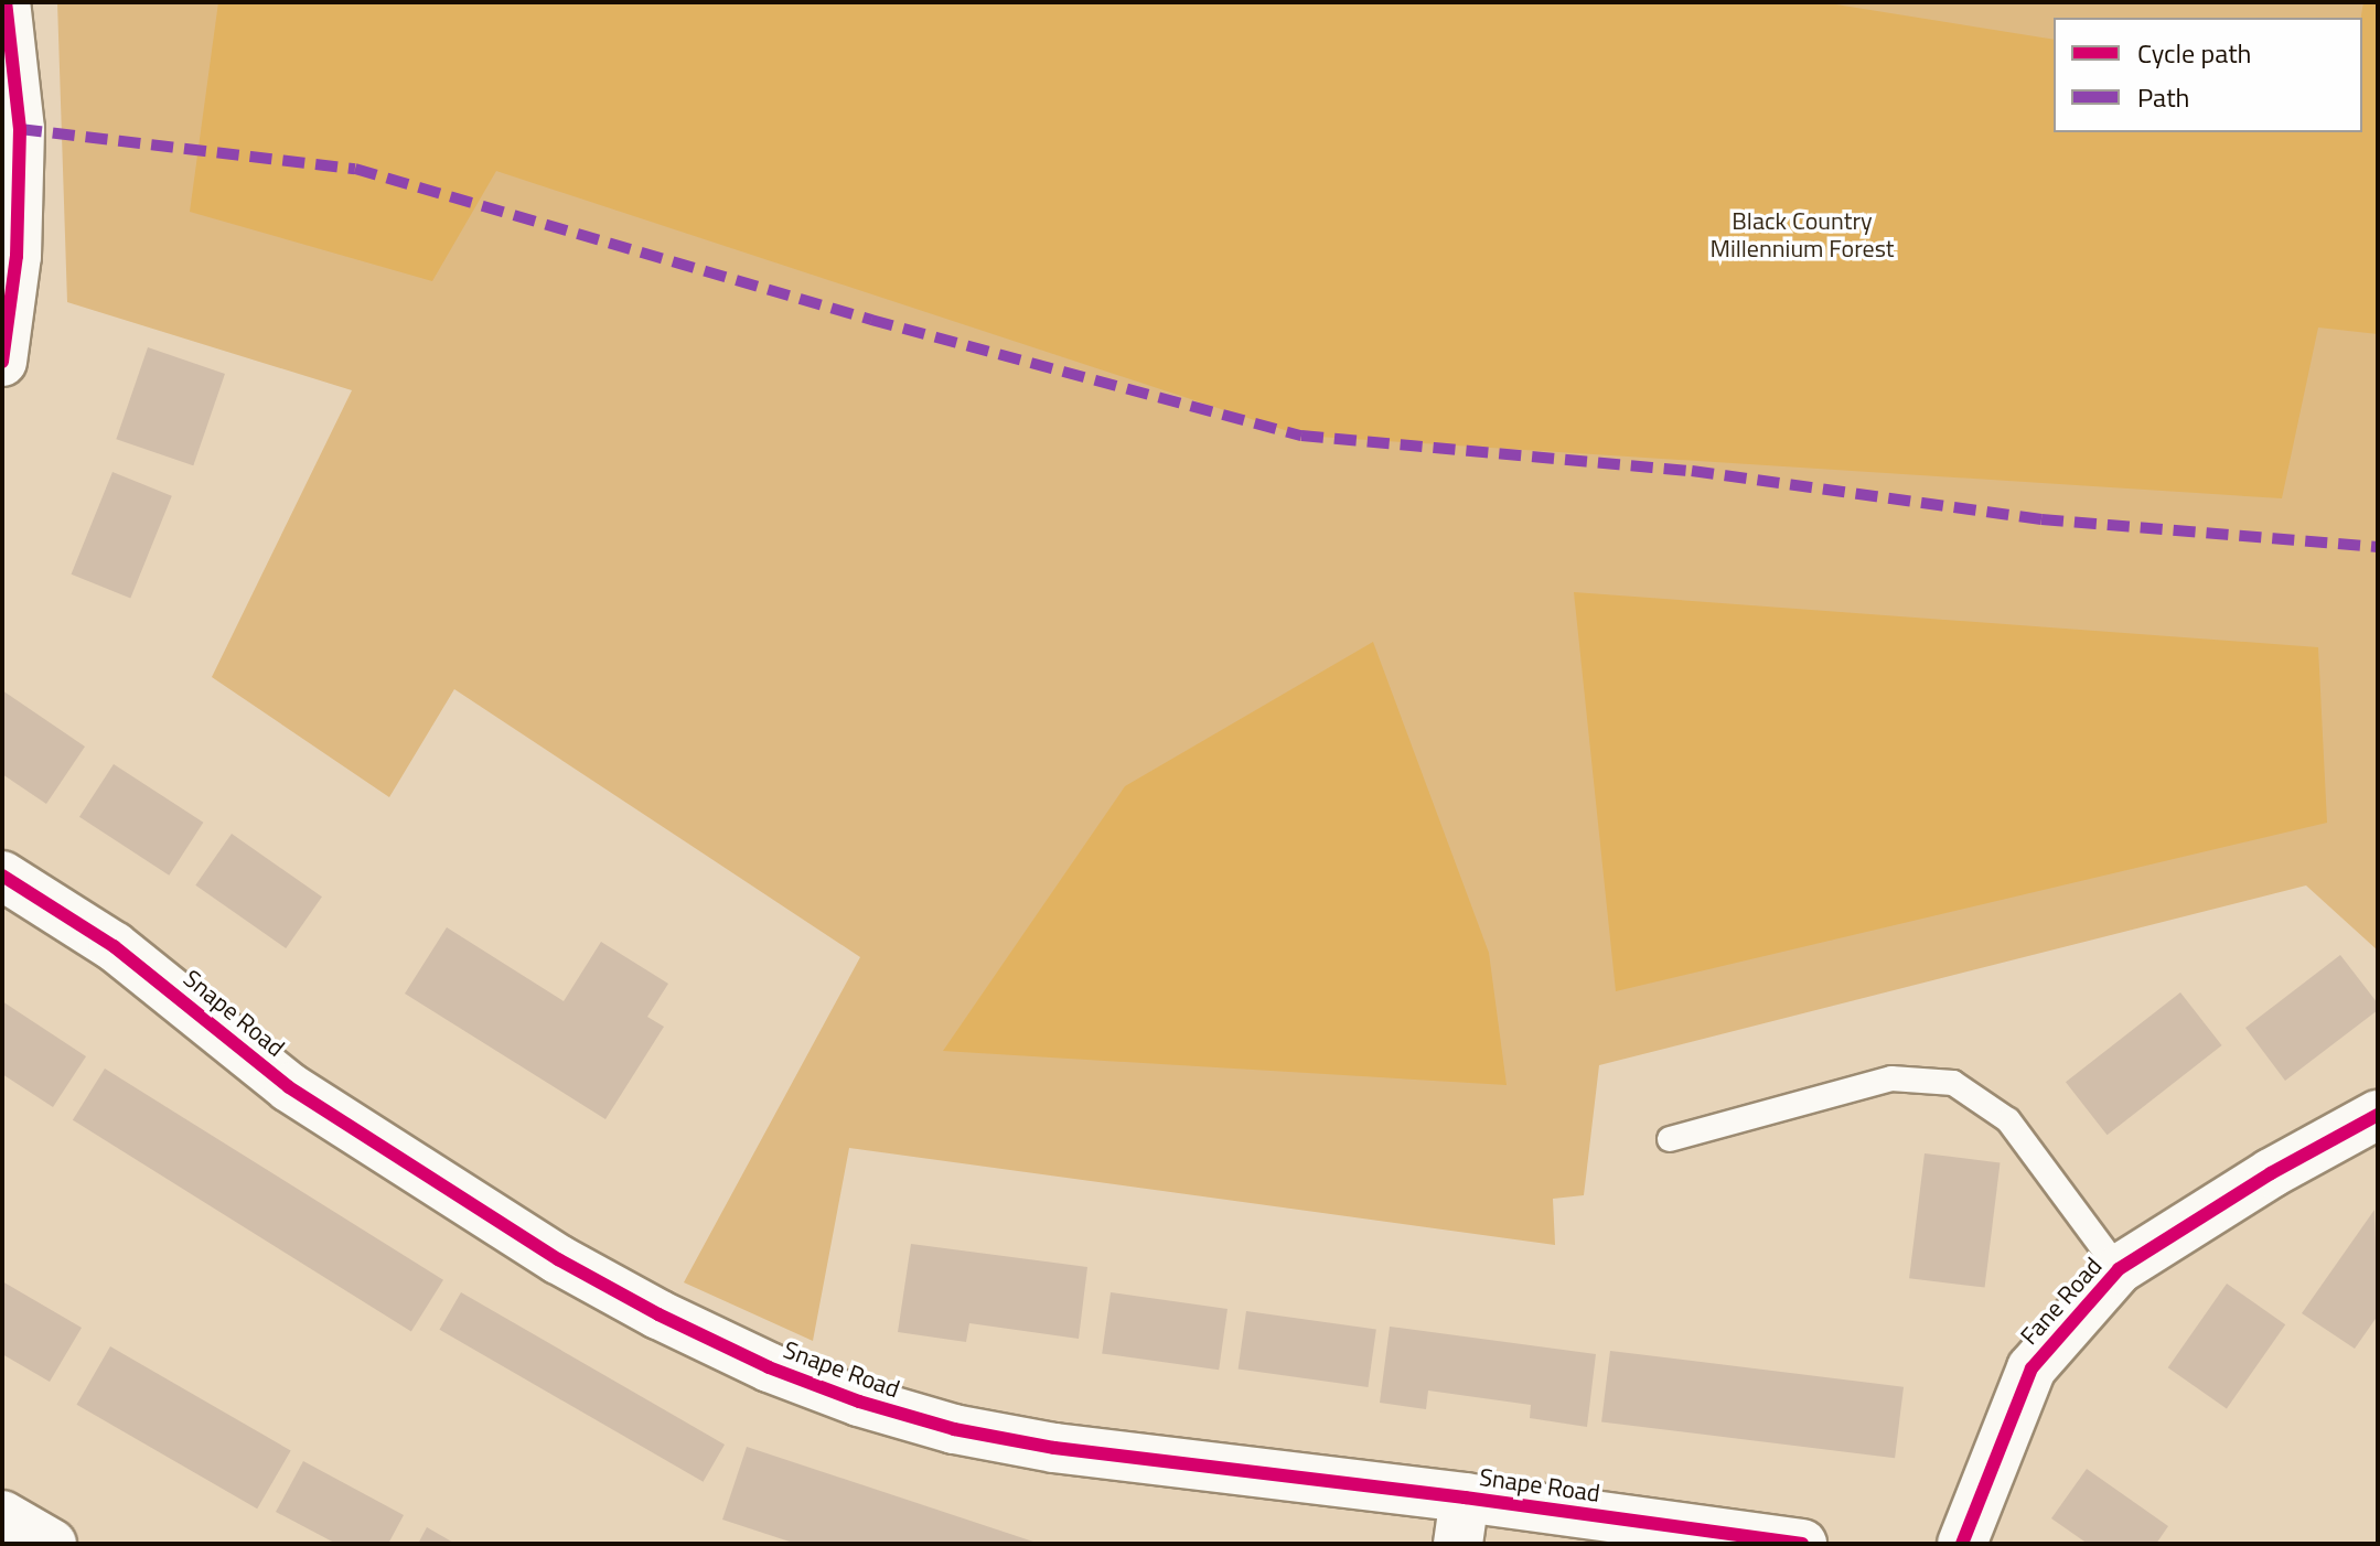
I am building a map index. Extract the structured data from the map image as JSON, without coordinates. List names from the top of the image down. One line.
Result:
{"streets":{"street":["Snape Road","Fane Road"]},"parks":["Black Country Millennium Forest"],"legend":["Cycle path","Path"]}
